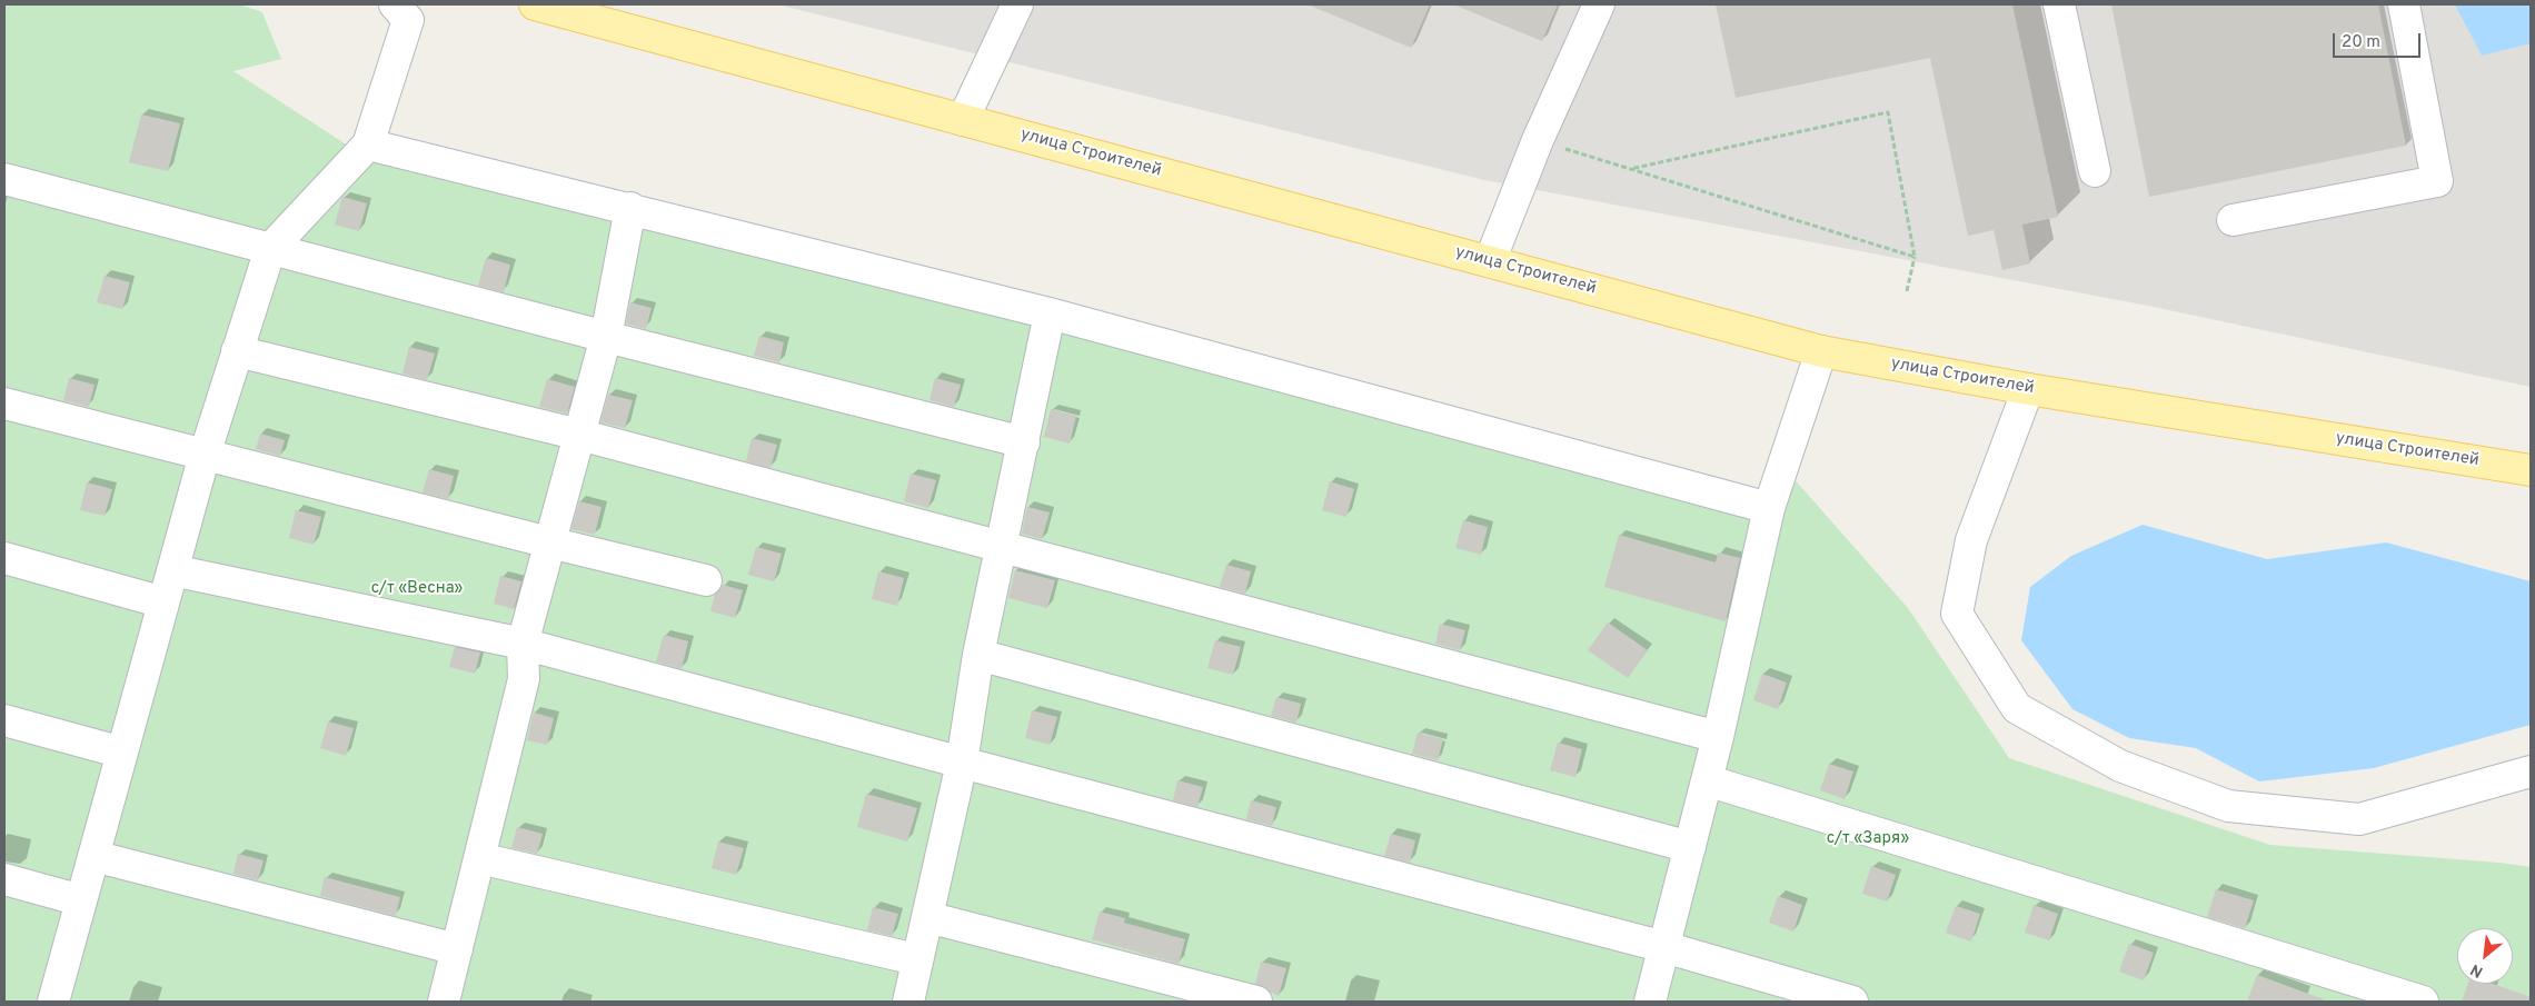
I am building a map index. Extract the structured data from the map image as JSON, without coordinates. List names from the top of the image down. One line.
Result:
{"streets":{"main road":["улица Строителей"]},"parks":["с/т «Весна»","с/т «Заря»"],"scale_bar":"20 m","north":"bottom left"}
